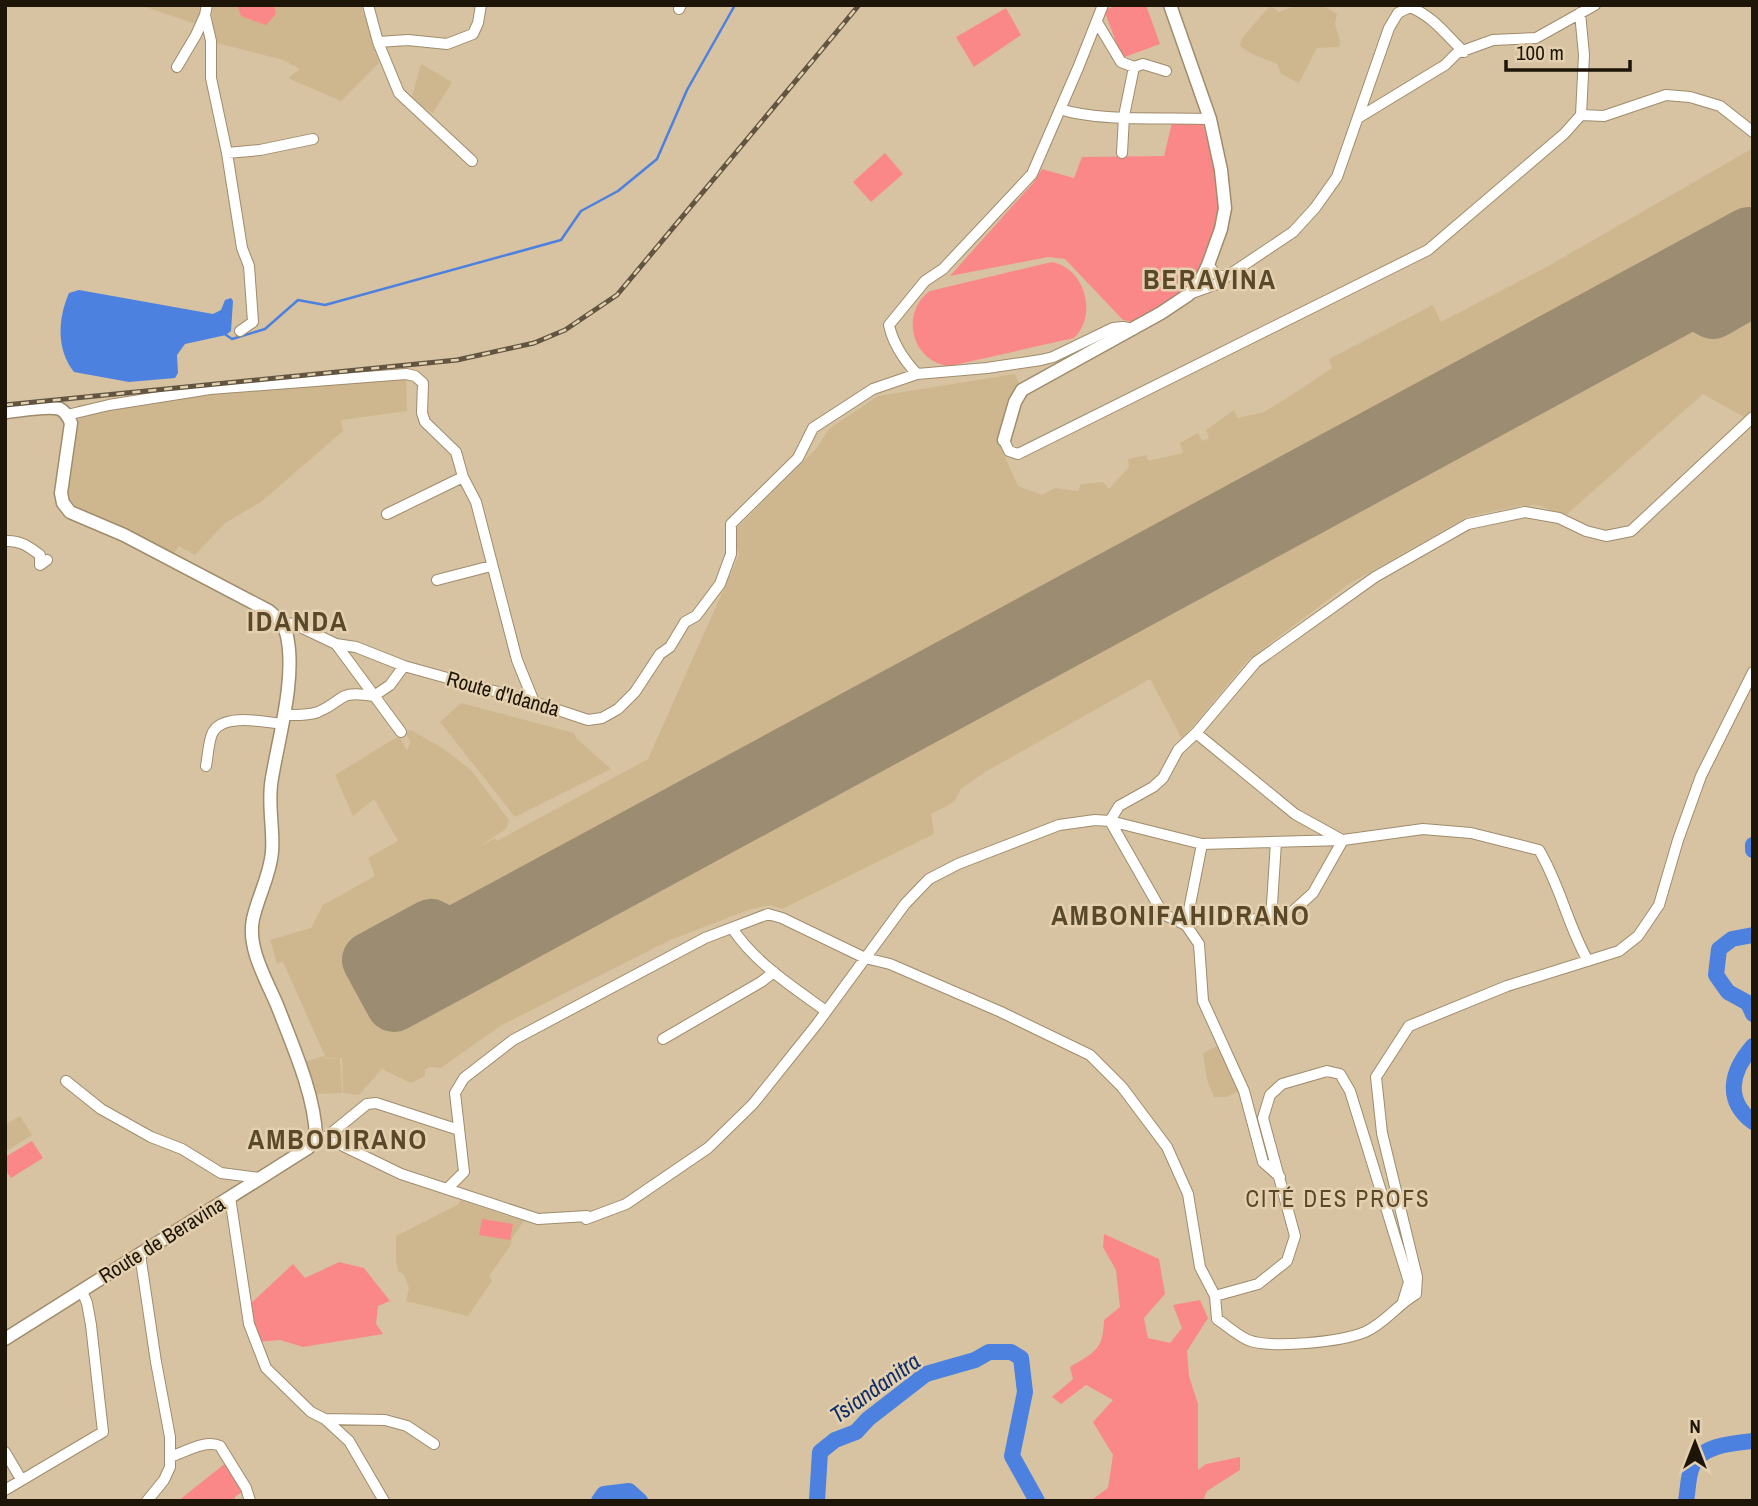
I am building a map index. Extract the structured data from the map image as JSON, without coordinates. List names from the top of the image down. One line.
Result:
{"streets":{"street":["Route d'Idanda","Route de Beravina"]},"districts":["BERAVINA","IDANDA","AMBONIFAHIDRANO","AMBODIRANO","CITÉ DES PROFS"],"water":["Tsiandanitra"],"scale_bar":"100 m","north":"top"}
